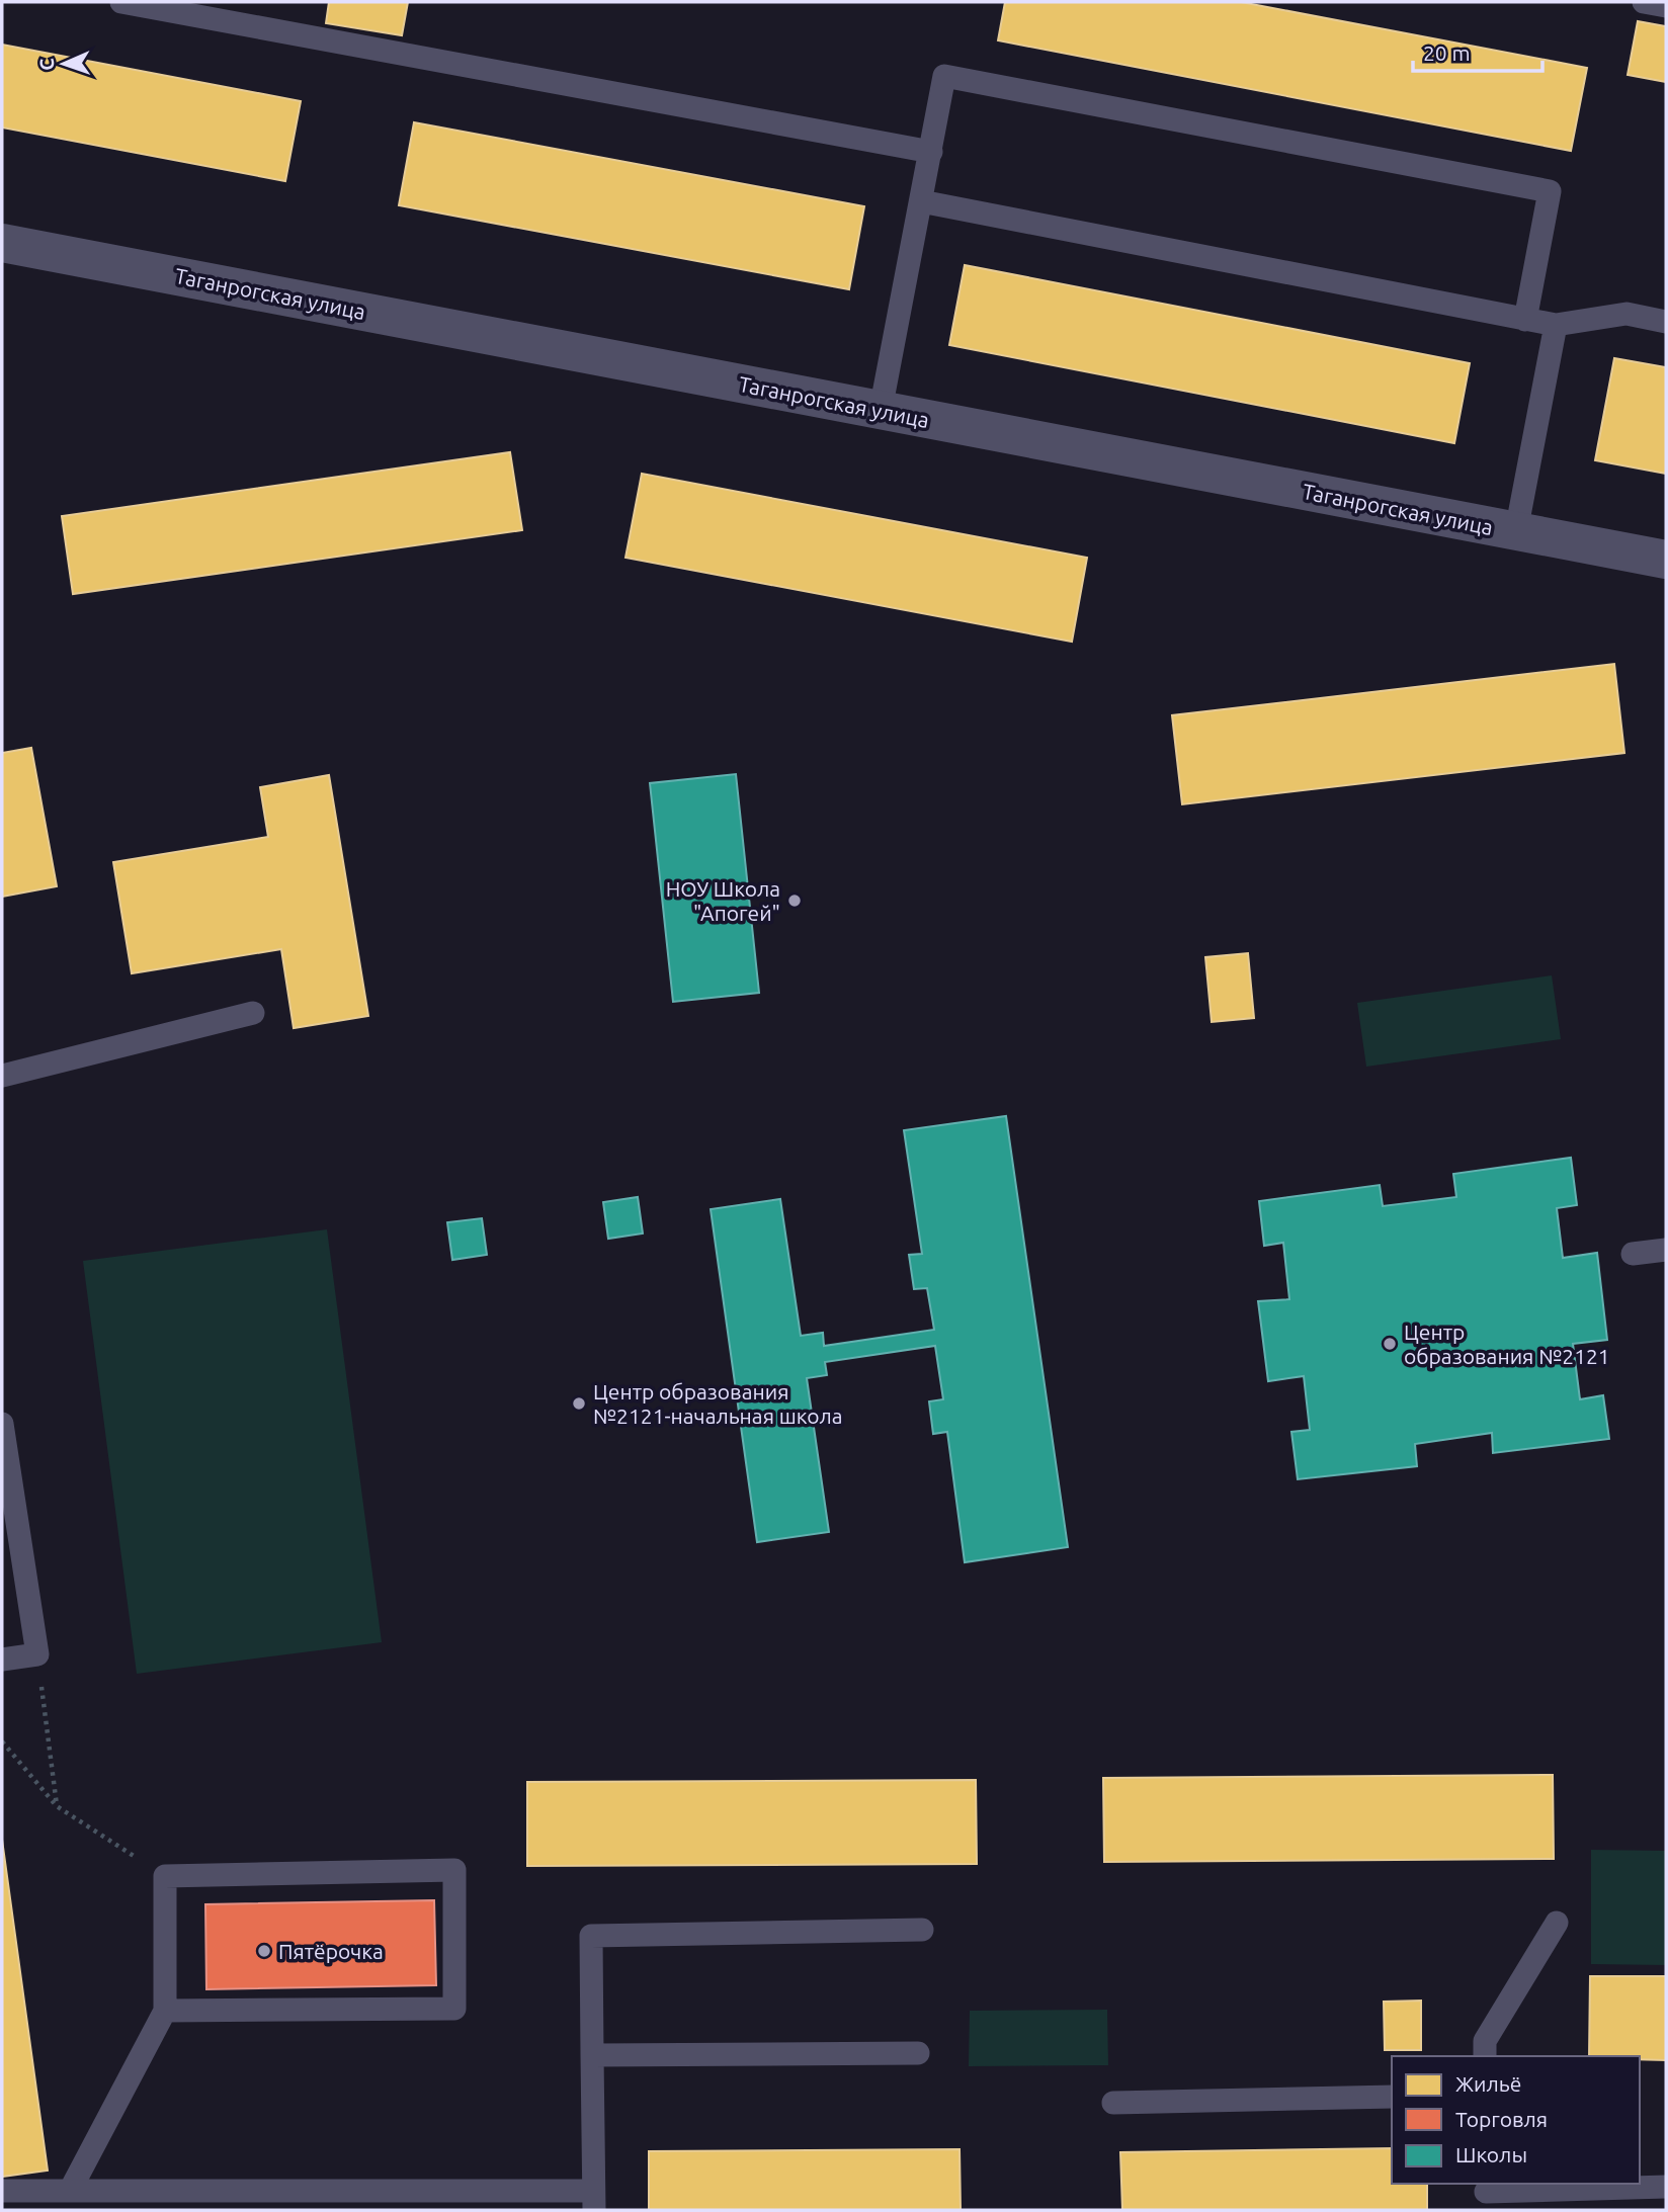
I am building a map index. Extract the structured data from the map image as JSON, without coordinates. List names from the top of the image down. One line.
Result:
{"streets":{"street":["Таганрогская улица"]},"places":["НОУ Школа \"Апогей\"","Центр образования №2121","Центр образования №2121-начальная школа","Пятёрочка"],"legend":["Жильё","Торговля","Школы"],"scale_bar":"20 m","north":"left"}
